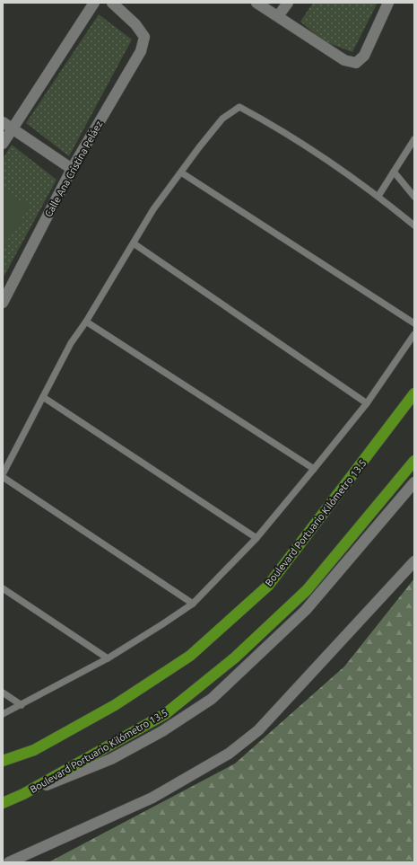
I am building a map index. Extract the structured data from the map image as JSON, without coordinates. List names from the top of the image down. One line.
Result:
{"streets":{"highway":["Boulevard Portuario Kilómetro 13.5"],"street":["Calle Ana Cristina Peláez"]}}
